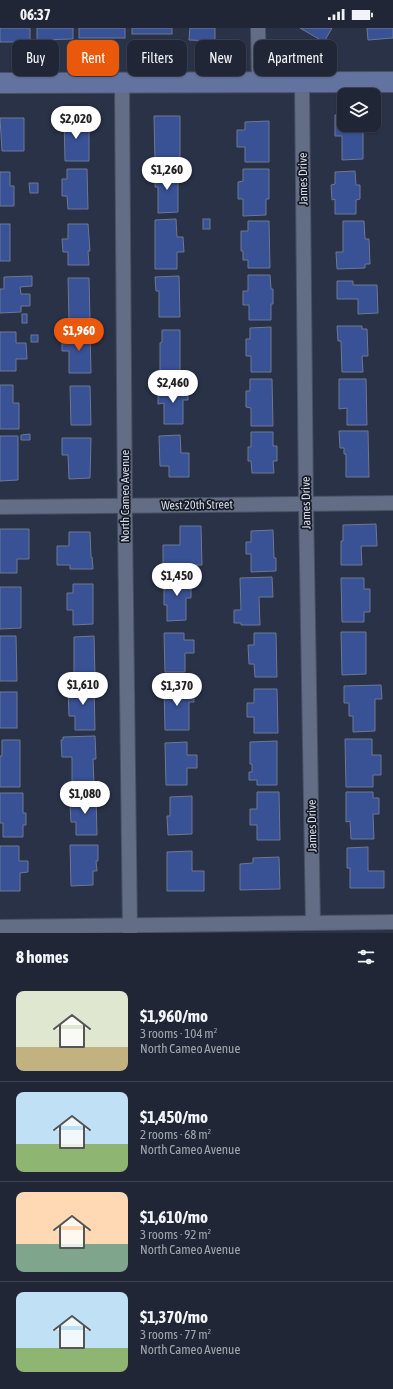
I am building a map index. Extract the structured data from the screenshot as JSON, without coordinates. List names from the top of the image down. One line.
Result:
{"streets":{"street":["James Drive","North Cameo Avenue","West 20th Street"]},"crossings":[["James Drive","West 20th Street"],["North Cameo Avenue","West 20th Street"]],"page":{"status":"06:37","chip":["Buy","Rent","Filters","New","Apartment"],"price":["$2,020","$1,260","$1,960","$2,460","$1,450","$1,610","$1,370","$1,080"],"heading":"8 homes","list":[{"name":"$1,960/mo","note":"3 rooms · 104 m² · North Cameo Avenue"},{"name":"$1,450/mo","note":"2 rooms · 68 m² · North Cameo Avenue"},{"name":"$1,610/mo","note":"3 rooms · 92 m² · North Cameo Avenue"},{"name":"$1,370/mo","note":"3 rooms · 77 m² · North Cameo Avenue"}]}}
